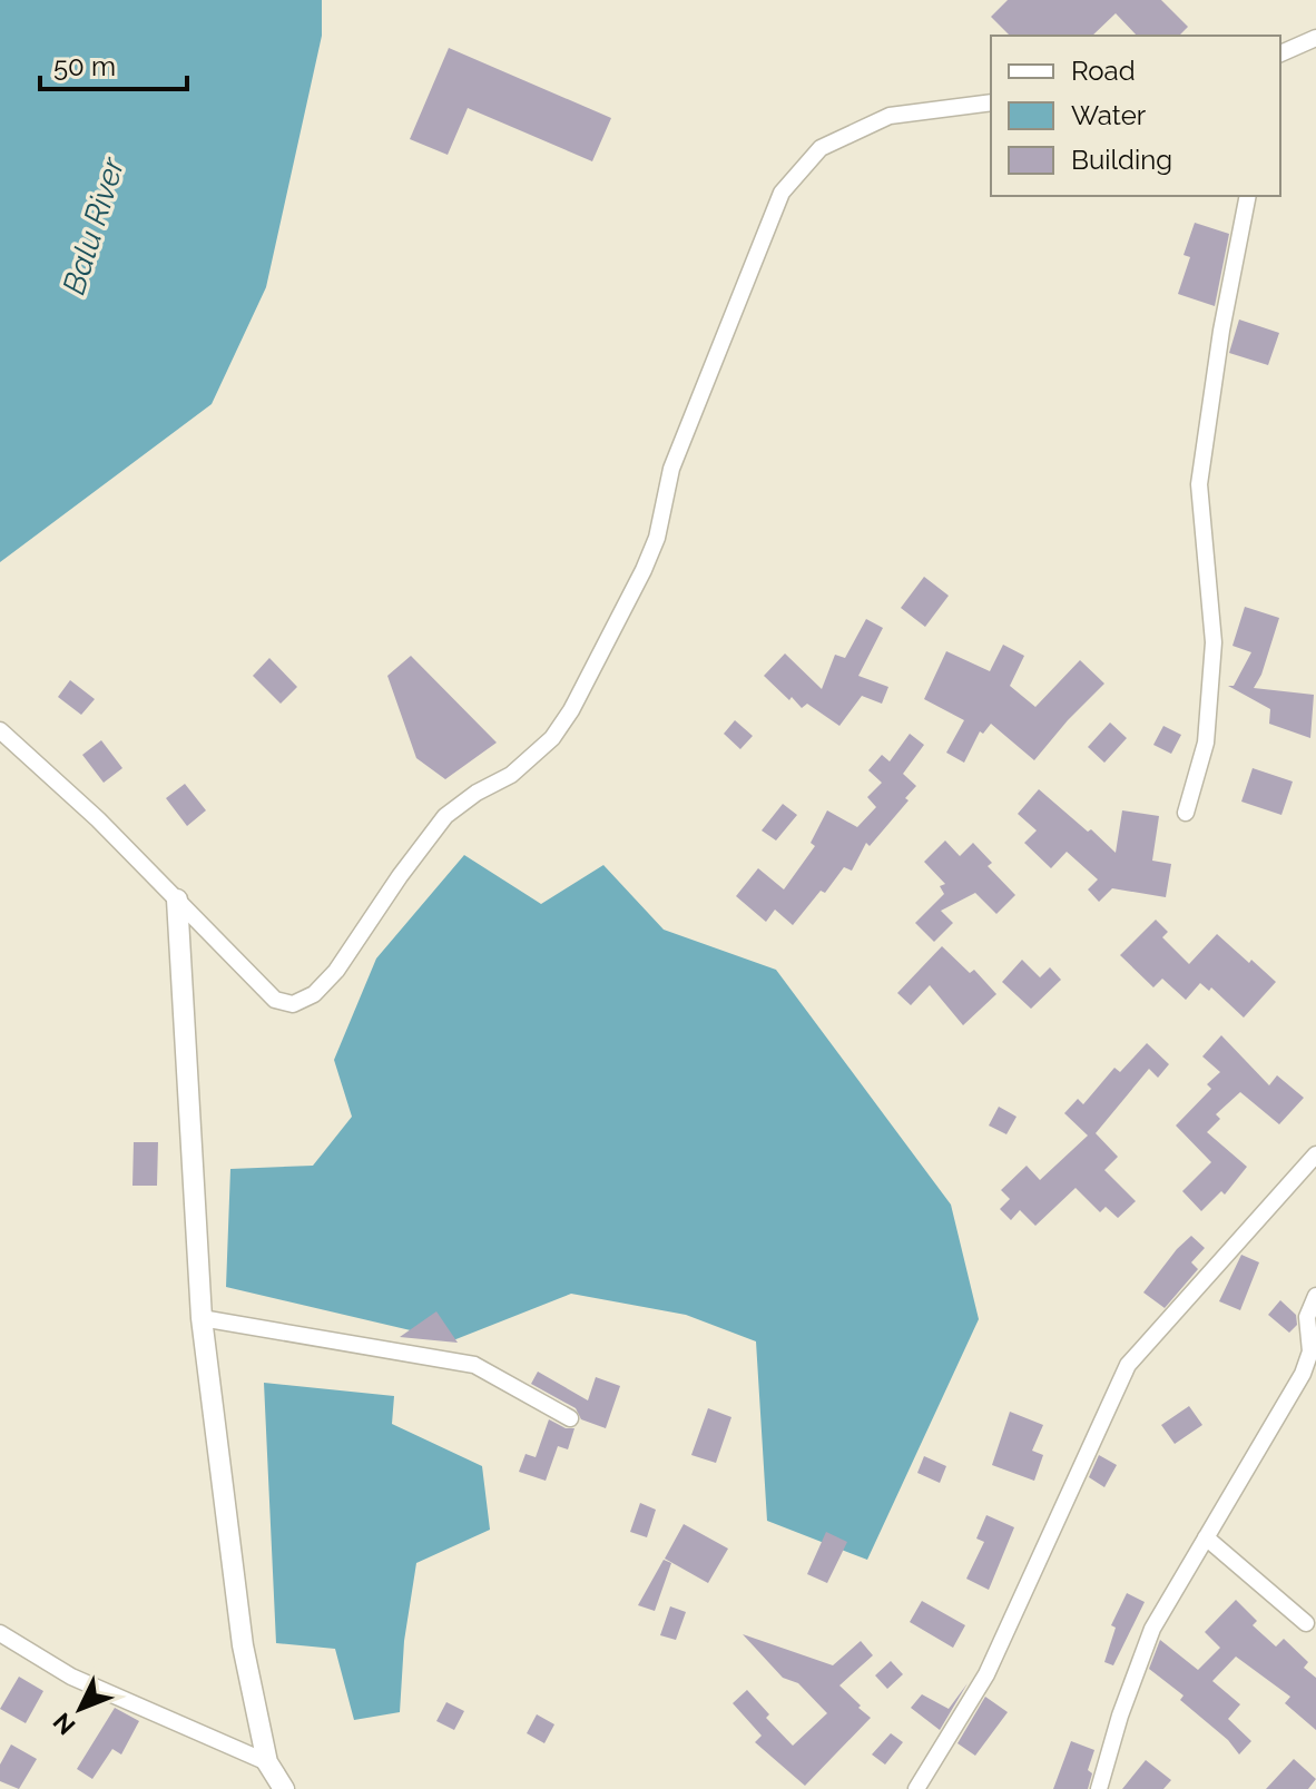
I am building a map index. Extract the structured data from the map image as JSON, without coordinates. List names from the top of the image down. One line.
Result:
{"water":["Balu River"],"legend":["Road","Water","Building"],"scale_bar":"50 m","north":"bottom left"}
